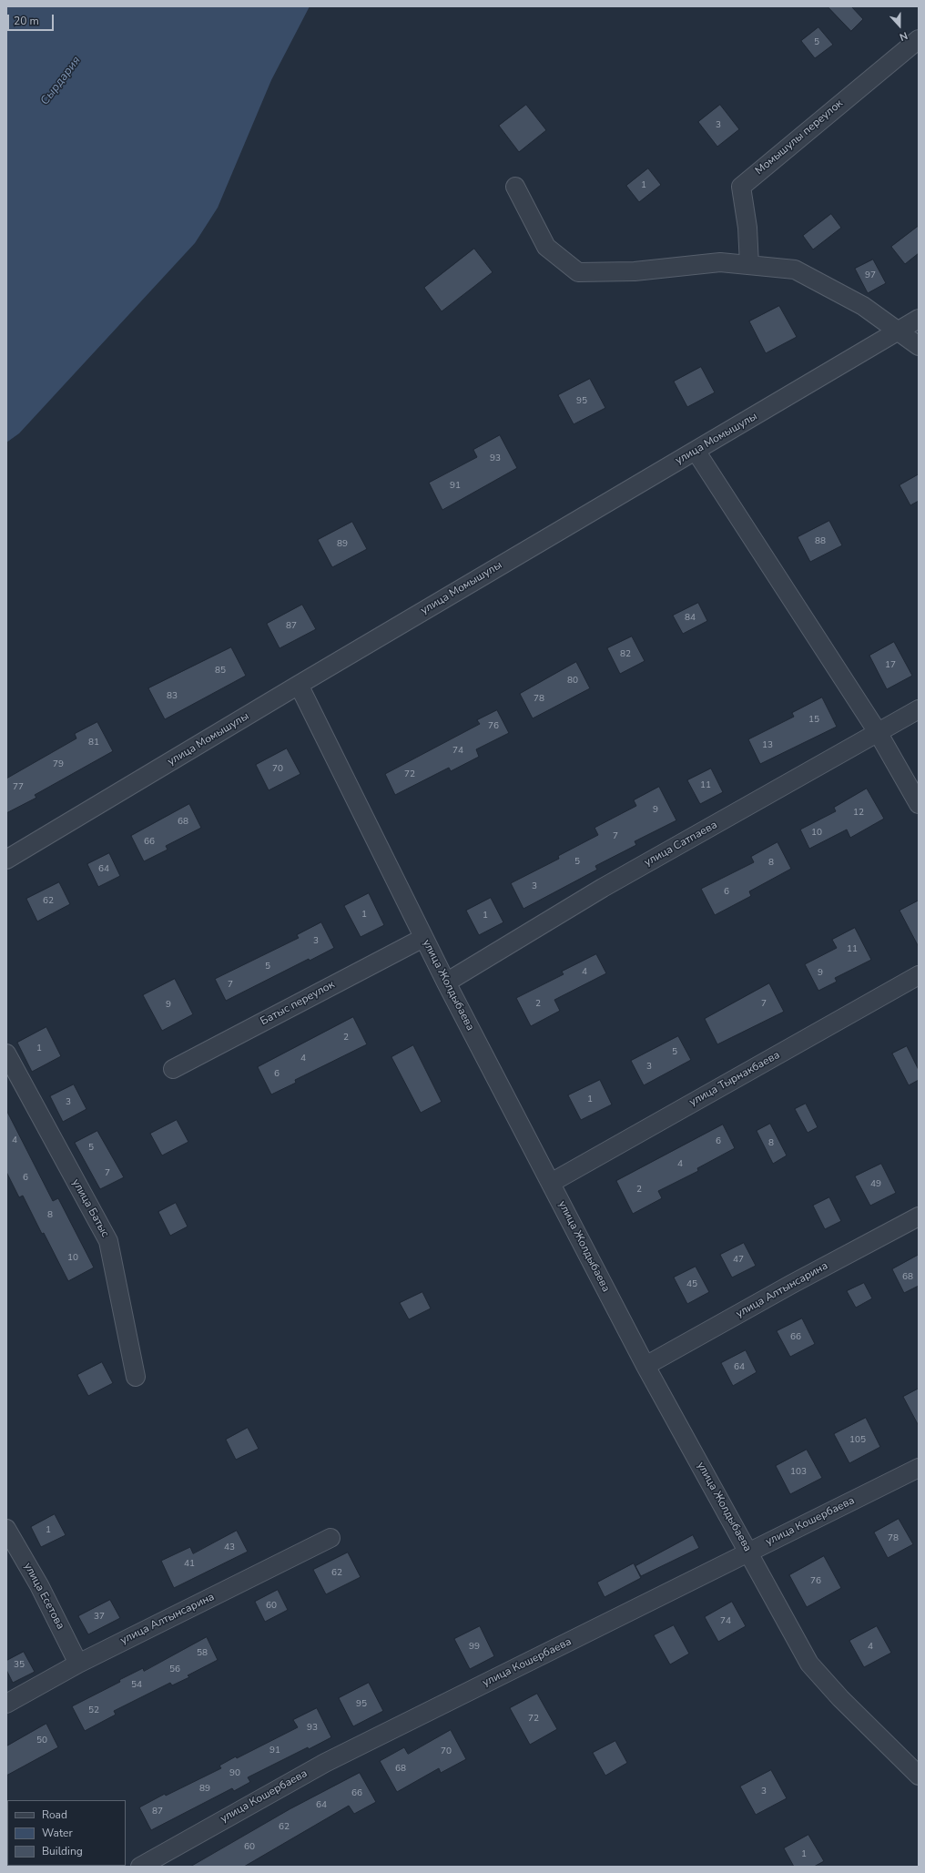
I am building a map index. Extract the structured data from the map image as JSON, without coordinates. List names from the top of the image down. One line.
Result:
{"streets":{"street":["Момышулы переулок","улица Момышулы","улица Сатпаева","улица Жолдыбаева","Батыс переулок","улица Тырнакбаева","улица Батыс","улица Алтынсарина","улица Кошербаева","улица Есетова"]},"crossings":[["улица Момышулы","улица Жолдыбаева"],["улица Сатпаева","улица Жолдыбаева"],["улица Жолдыбаева","Батыс переулок"],["улица Жолдыбаева","улица Тырнакбаева"],["улица Жолдыбаева","улица Алтынсарина"],["улица Жолдыбаева","улица Кошербаева"],["улица Алтынсарина","улица Есетова"]],"water":["Сырдария"],"house_numbers":["5","3","1","97","95","93","91","88","89","84","87","82","17","85","80","83","78","15","76","81","13","74","79","70","72","11","77","9","12","68","10","7","66","5","8","64","3","6","62","1","1","3","11","5","4","9","7","2","7","9","2","1","5","4","3","6","1","3","4","6","8","5","4","7","6","49","2","8","10","47","68","45","66","64","105","103","1","78","43","41","62","76","60","37","74","99","4","58","35","56","54","95","52","72","93","50","91","70","68","90","89","3","66","64","87","62","60","1"],"legend":["Road","Water","Building"],"scale_bar":"20 m","north":"bottom"}
